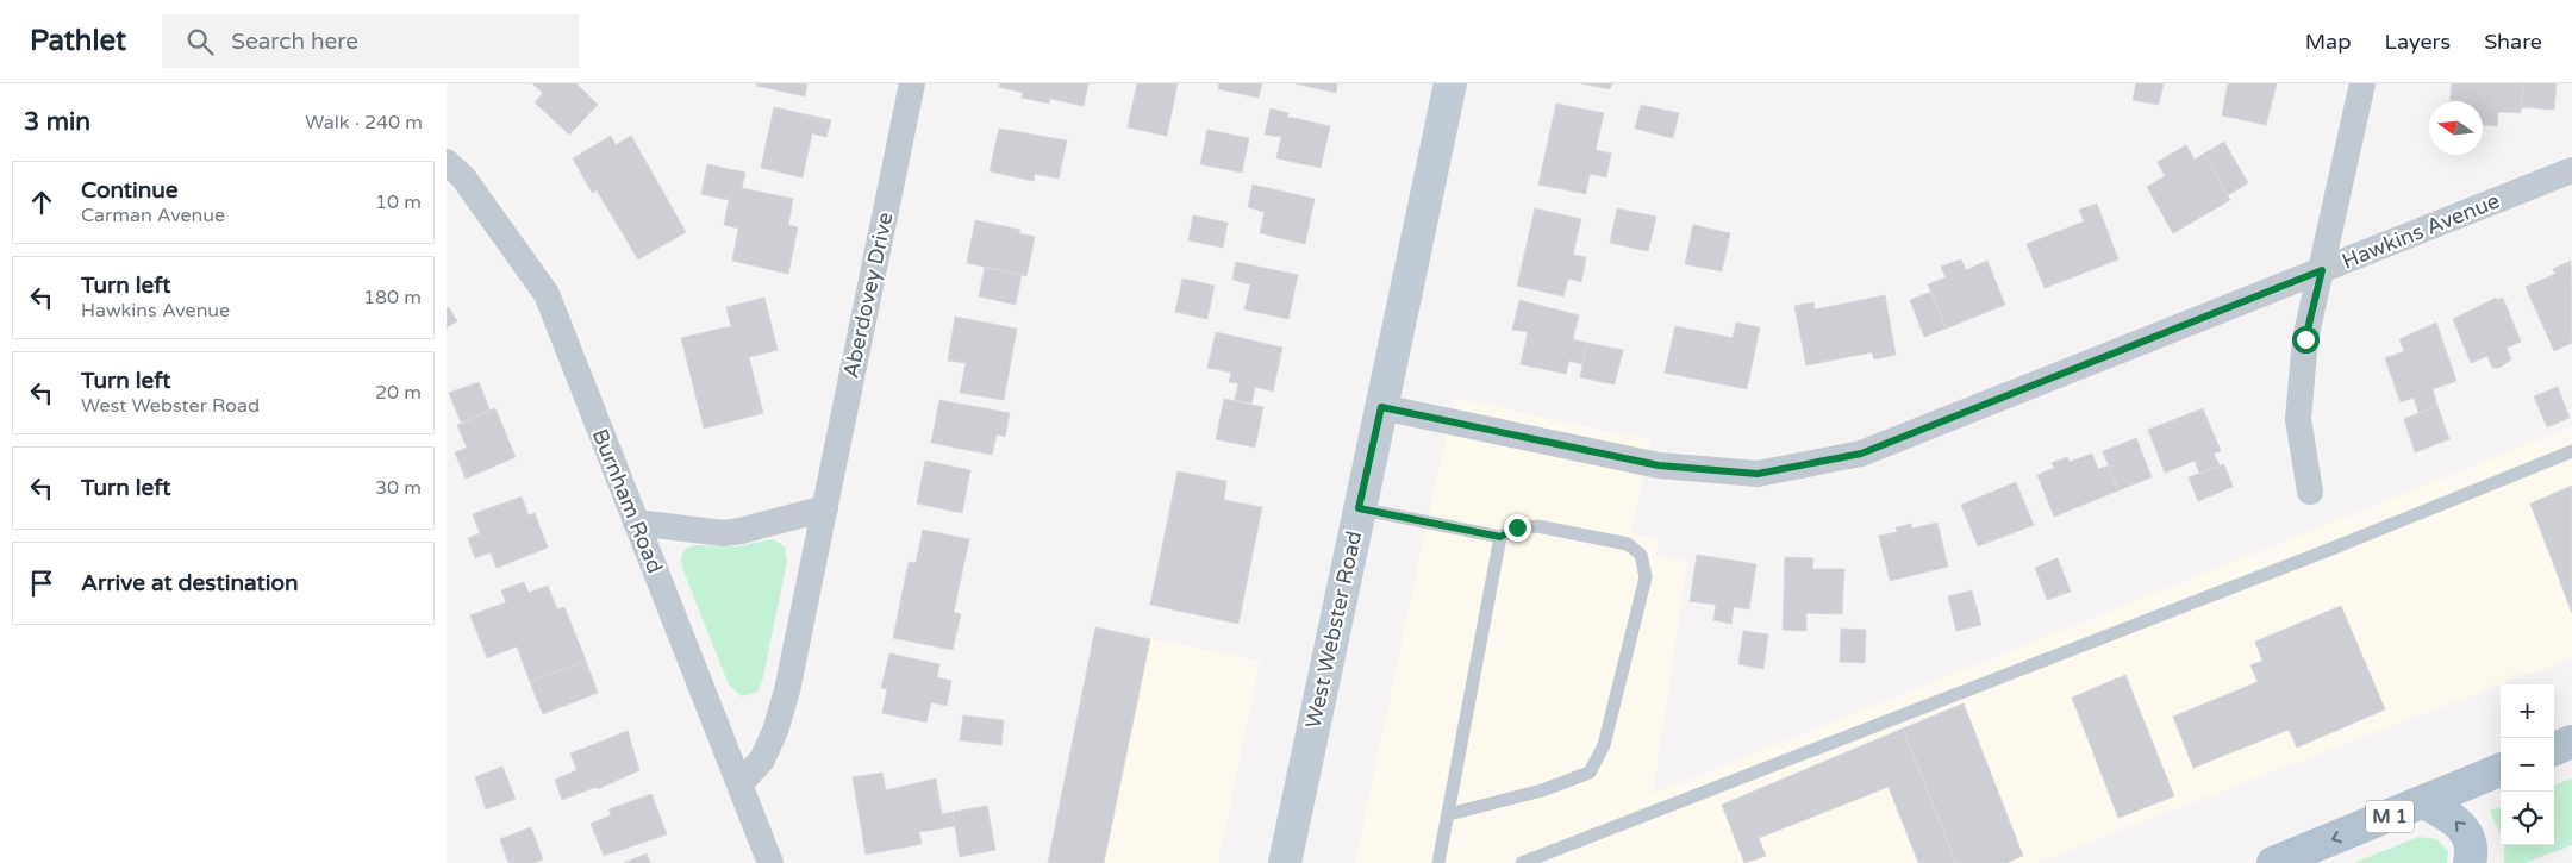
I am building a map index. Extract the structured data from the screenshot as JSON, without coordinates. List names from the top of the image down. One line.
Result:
{"streets":{"main road":["M 1"],"street":["Hawkins Avenue","Aberdovey Drive","Burnham Road","West Webster Road"]},"crossings":[["Hawkins Avenue","West Webster Road"],["Aberdovey Drive","Burnham Road"]],"north":"left","page":{"header":"Pathlet","search":"Search here","nav":["Map","Layers","Share"],"heading":["3 min","Walk · 240 m"],"list":[["Continue","Carman Avenue","10 m"],["Turn left","Hawkins Avenue","180 m"],["Turn left","West Webster Road","20 m"],["Turn left","30 m"],"Arrive at destination"],"map_buttons":["+","−"]}}
